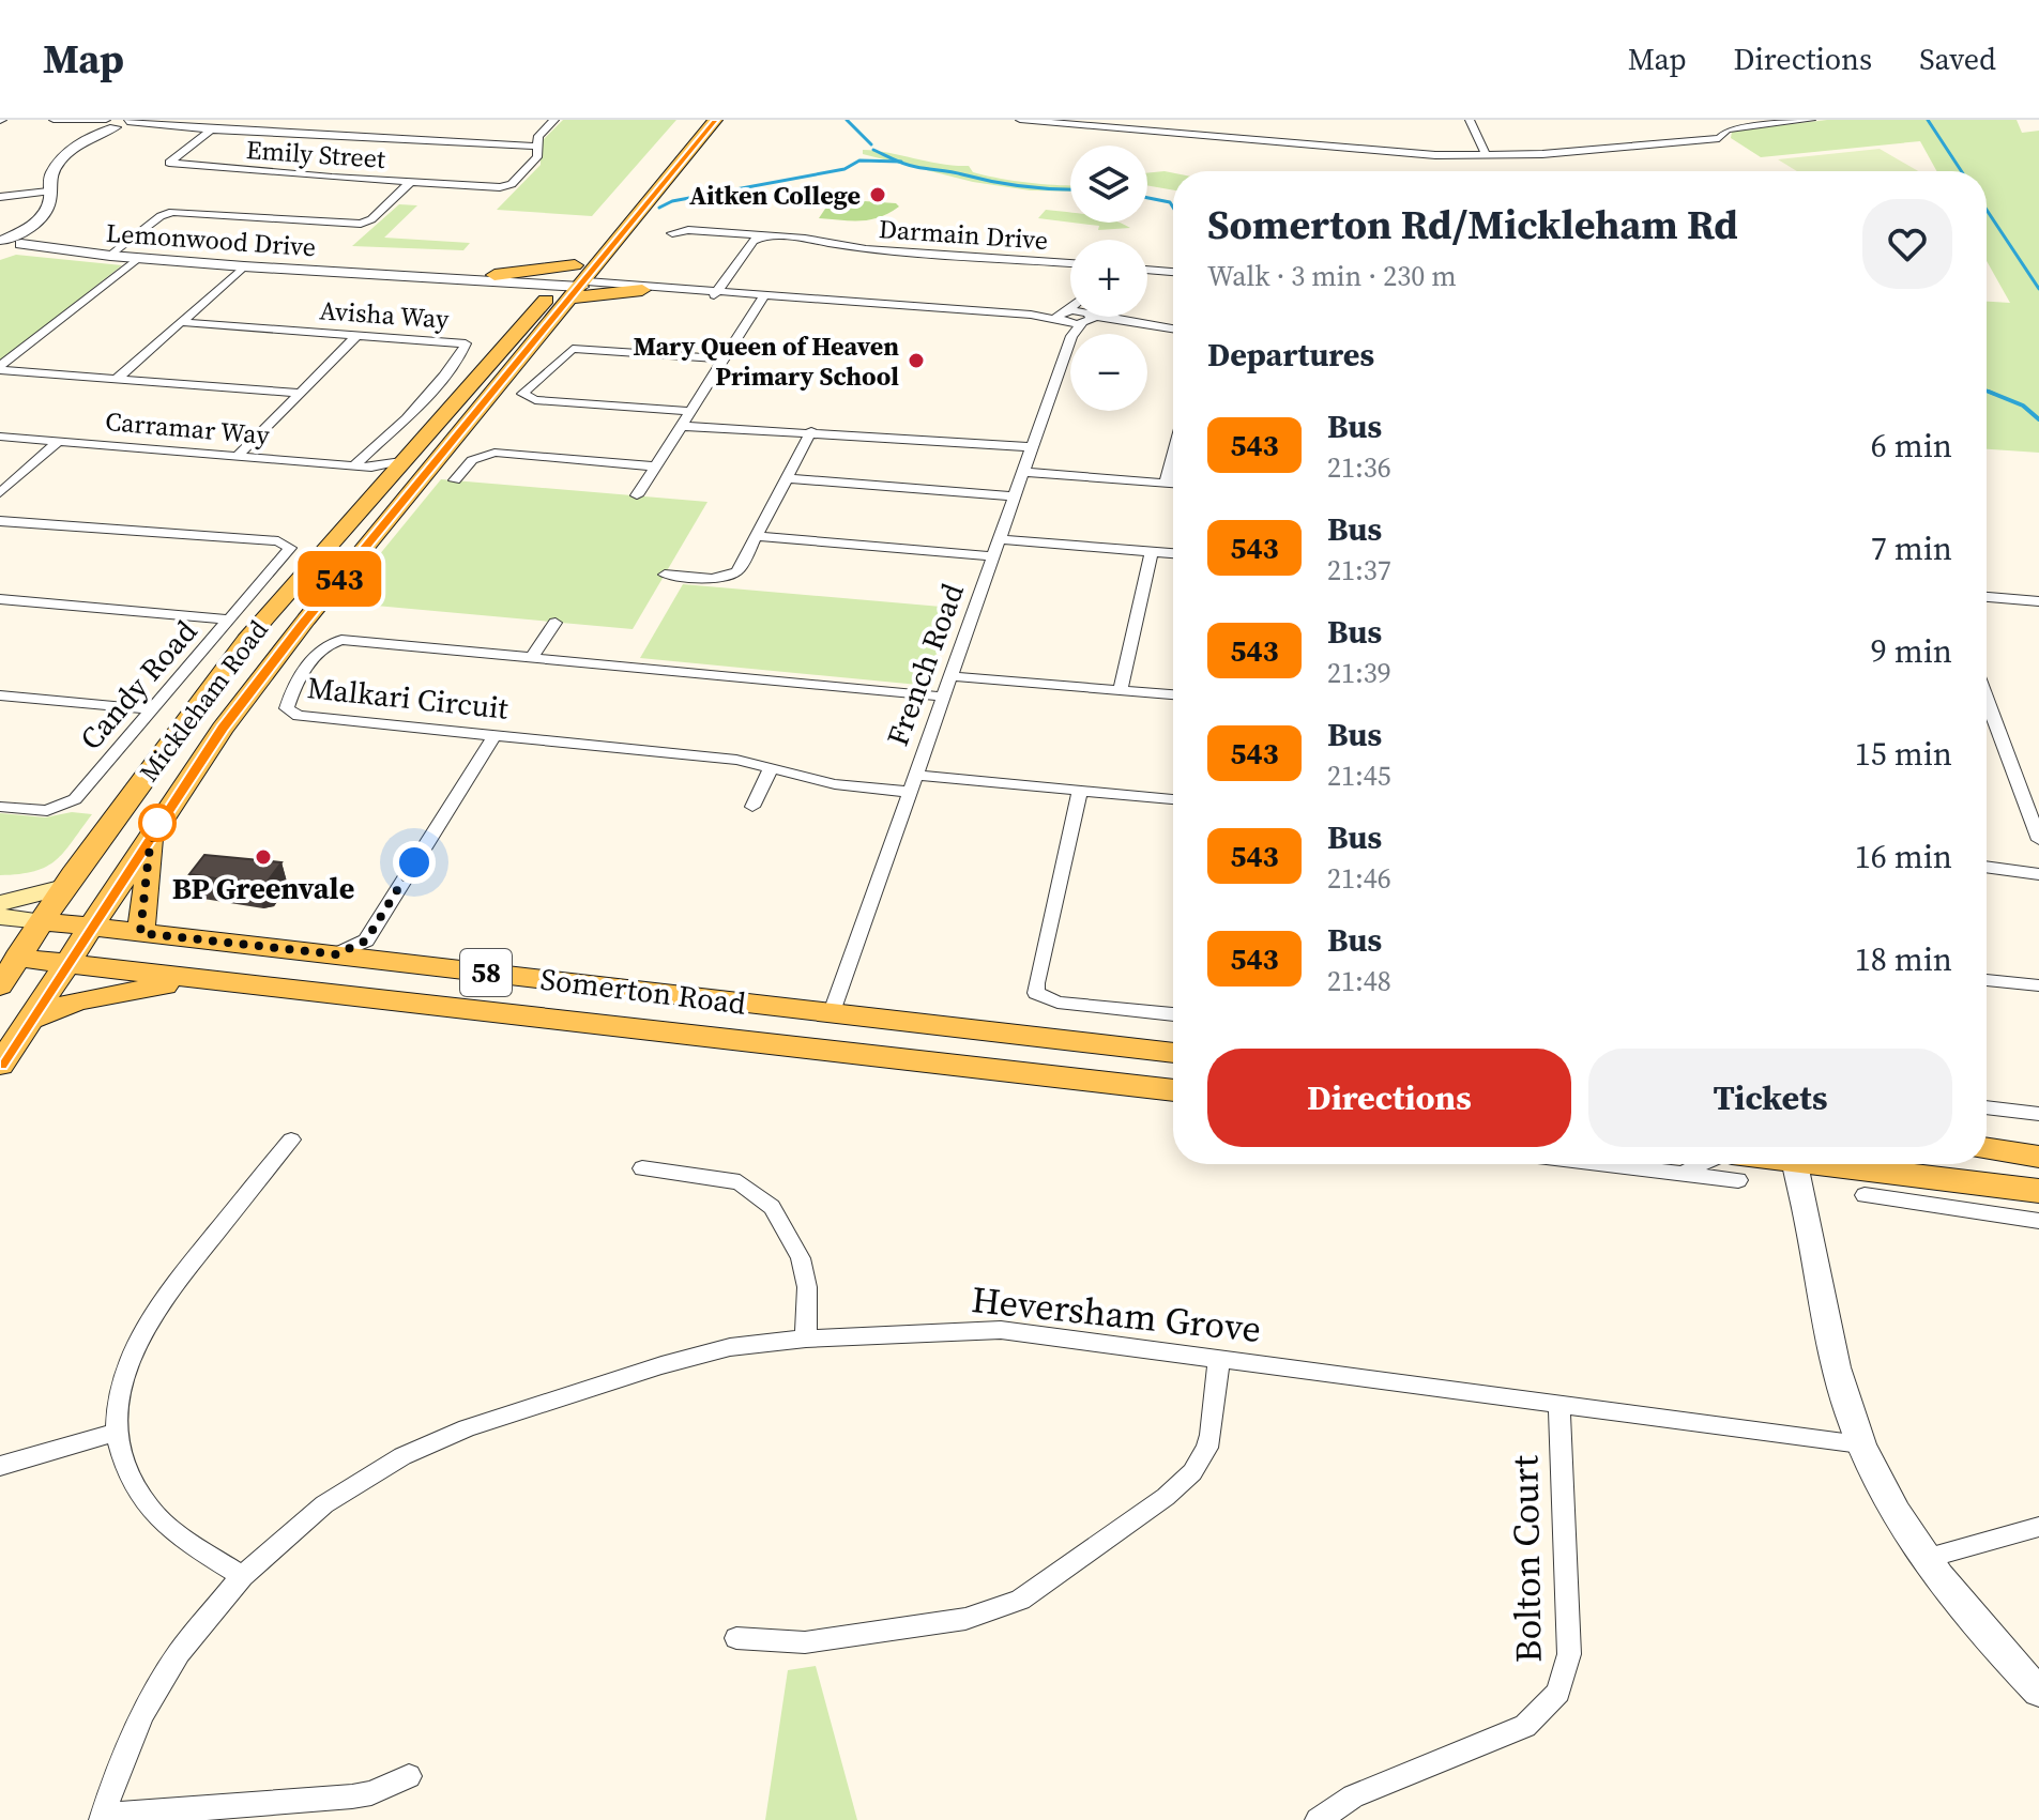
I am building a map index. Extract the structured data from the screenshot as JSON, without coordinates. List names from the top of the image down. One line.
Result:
{"streets":{"main road":["Mickleham Road","58","Somerton Road"],"street":["Emily Street","Darmain Drive","Lemonwood Drive","Avisha Way","Carramar Way","French Road","Candy Road","Malkari Circuit","Heversham Grove","Bolton Court"]},"crossings":[["Lemonwood Drive","Mickleham Road"],["Avisha Way","Carramar Way"],["Carramar Way","Mickleham Road"],["French Road","Malkari Circuit"],["French Road","Somerton Road"],["Mickleham Road","Somerton Road"],["Heversham Grove","Bolton Court"]],"places":["Aitken College","Mary Queen of Heaven Primary School","BP Greenvale"],"lines":["bus line 543"],"page":{"header":"Map","nav":["Map","Directions","Saved"],"on_map":"543","map_buttons":["+","−"],"heading":[["Somerton Rd/Mickleham Rd","Walk · 3 min · 230 m"],"Departures"],"list":[{"mark":"543","name":"Bus","note":"21:36","value":"6 min"},{"mark":"543","name":"Bus","note":"21:37","value":"7 min"},{"mark":"543","name":"Bus","note":"21:39","value":"9 min"},{"mark":"543","name":"Bus","note":"21:45","value":"15 min"},{"mark":"543","name":"Bus","note":"21:46","value":"16 min"},{"mark":"543","name":"Bus","note":"21:48","value":"18 min"}],"buttons":["Directions","Tickets"]}}
